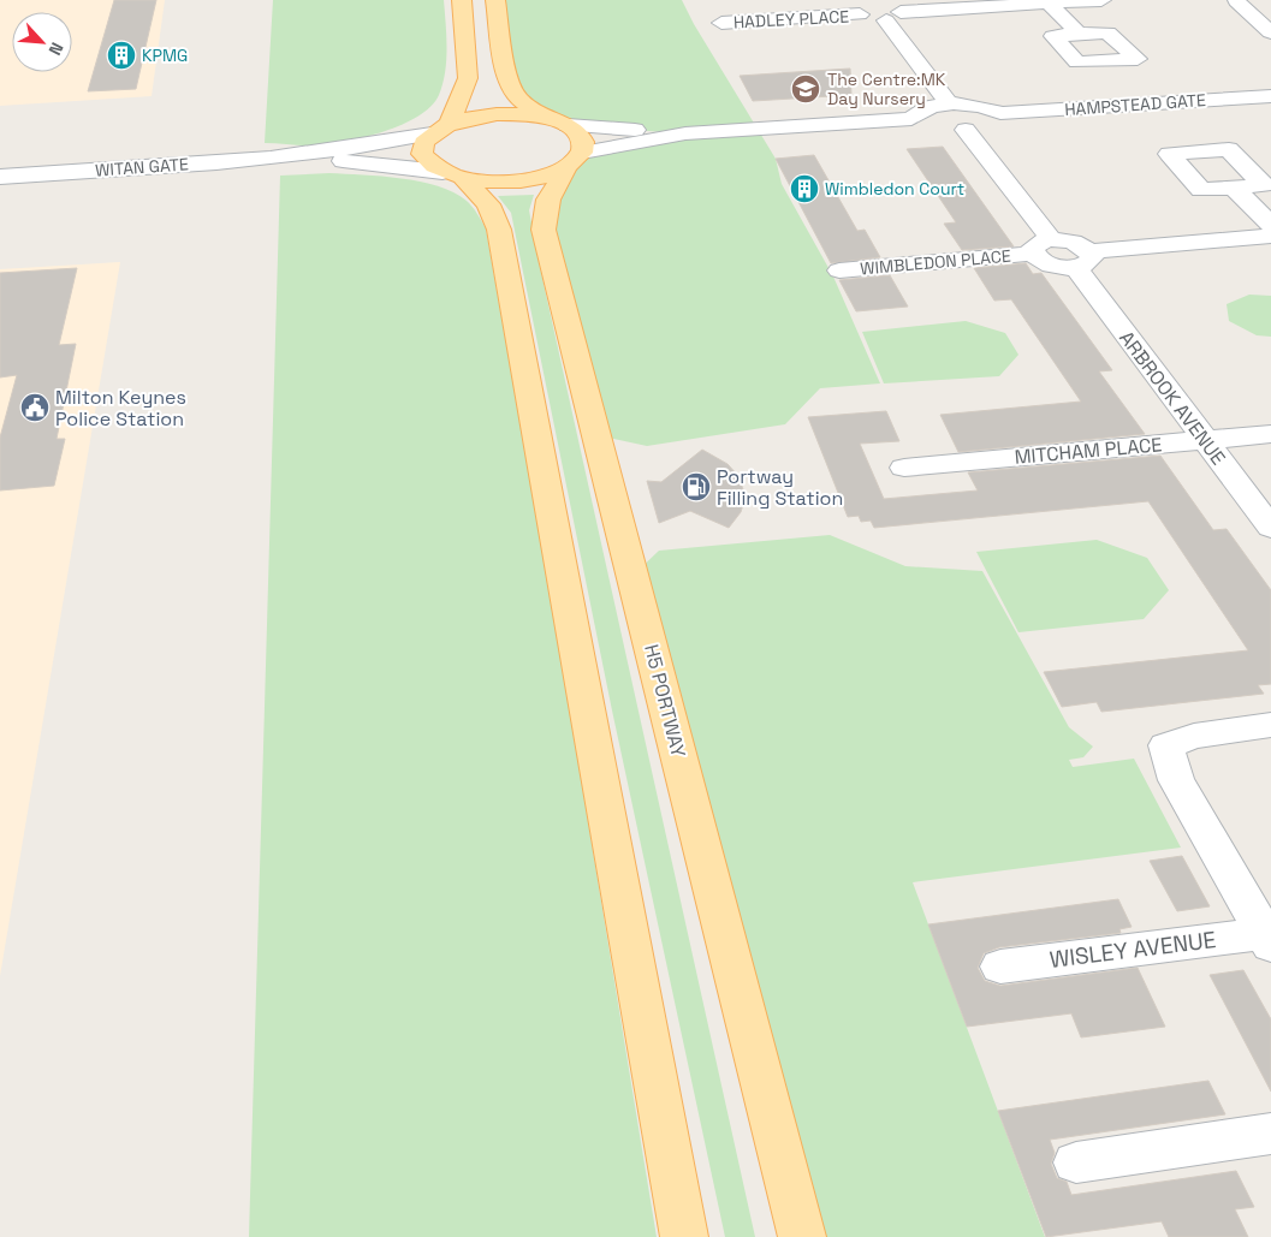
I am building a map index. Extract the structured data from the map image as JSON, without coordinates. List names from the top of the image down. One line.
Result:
{"streets":{"main road":["H5 PORTWAY"],"street":["HADLEY PLACE","HAMPSTEAD GATE","WITAN GATE","WIMBLEDON PLACE","ARBROOK AVENUE","MITCHAM PLACE","WISLEY AVENUE"]},"crossings":[["ARBROOK AVENUE","MITCHAM PLACE"]],"places":{"building":["KPMG","Wimbledon Court"],"school or university":["The Centre:MK Day Nursery"],"public building":["Milton Keynes Police Station"],"fuel station":["Portway Filling Station"]},"north":"bottom right"}
